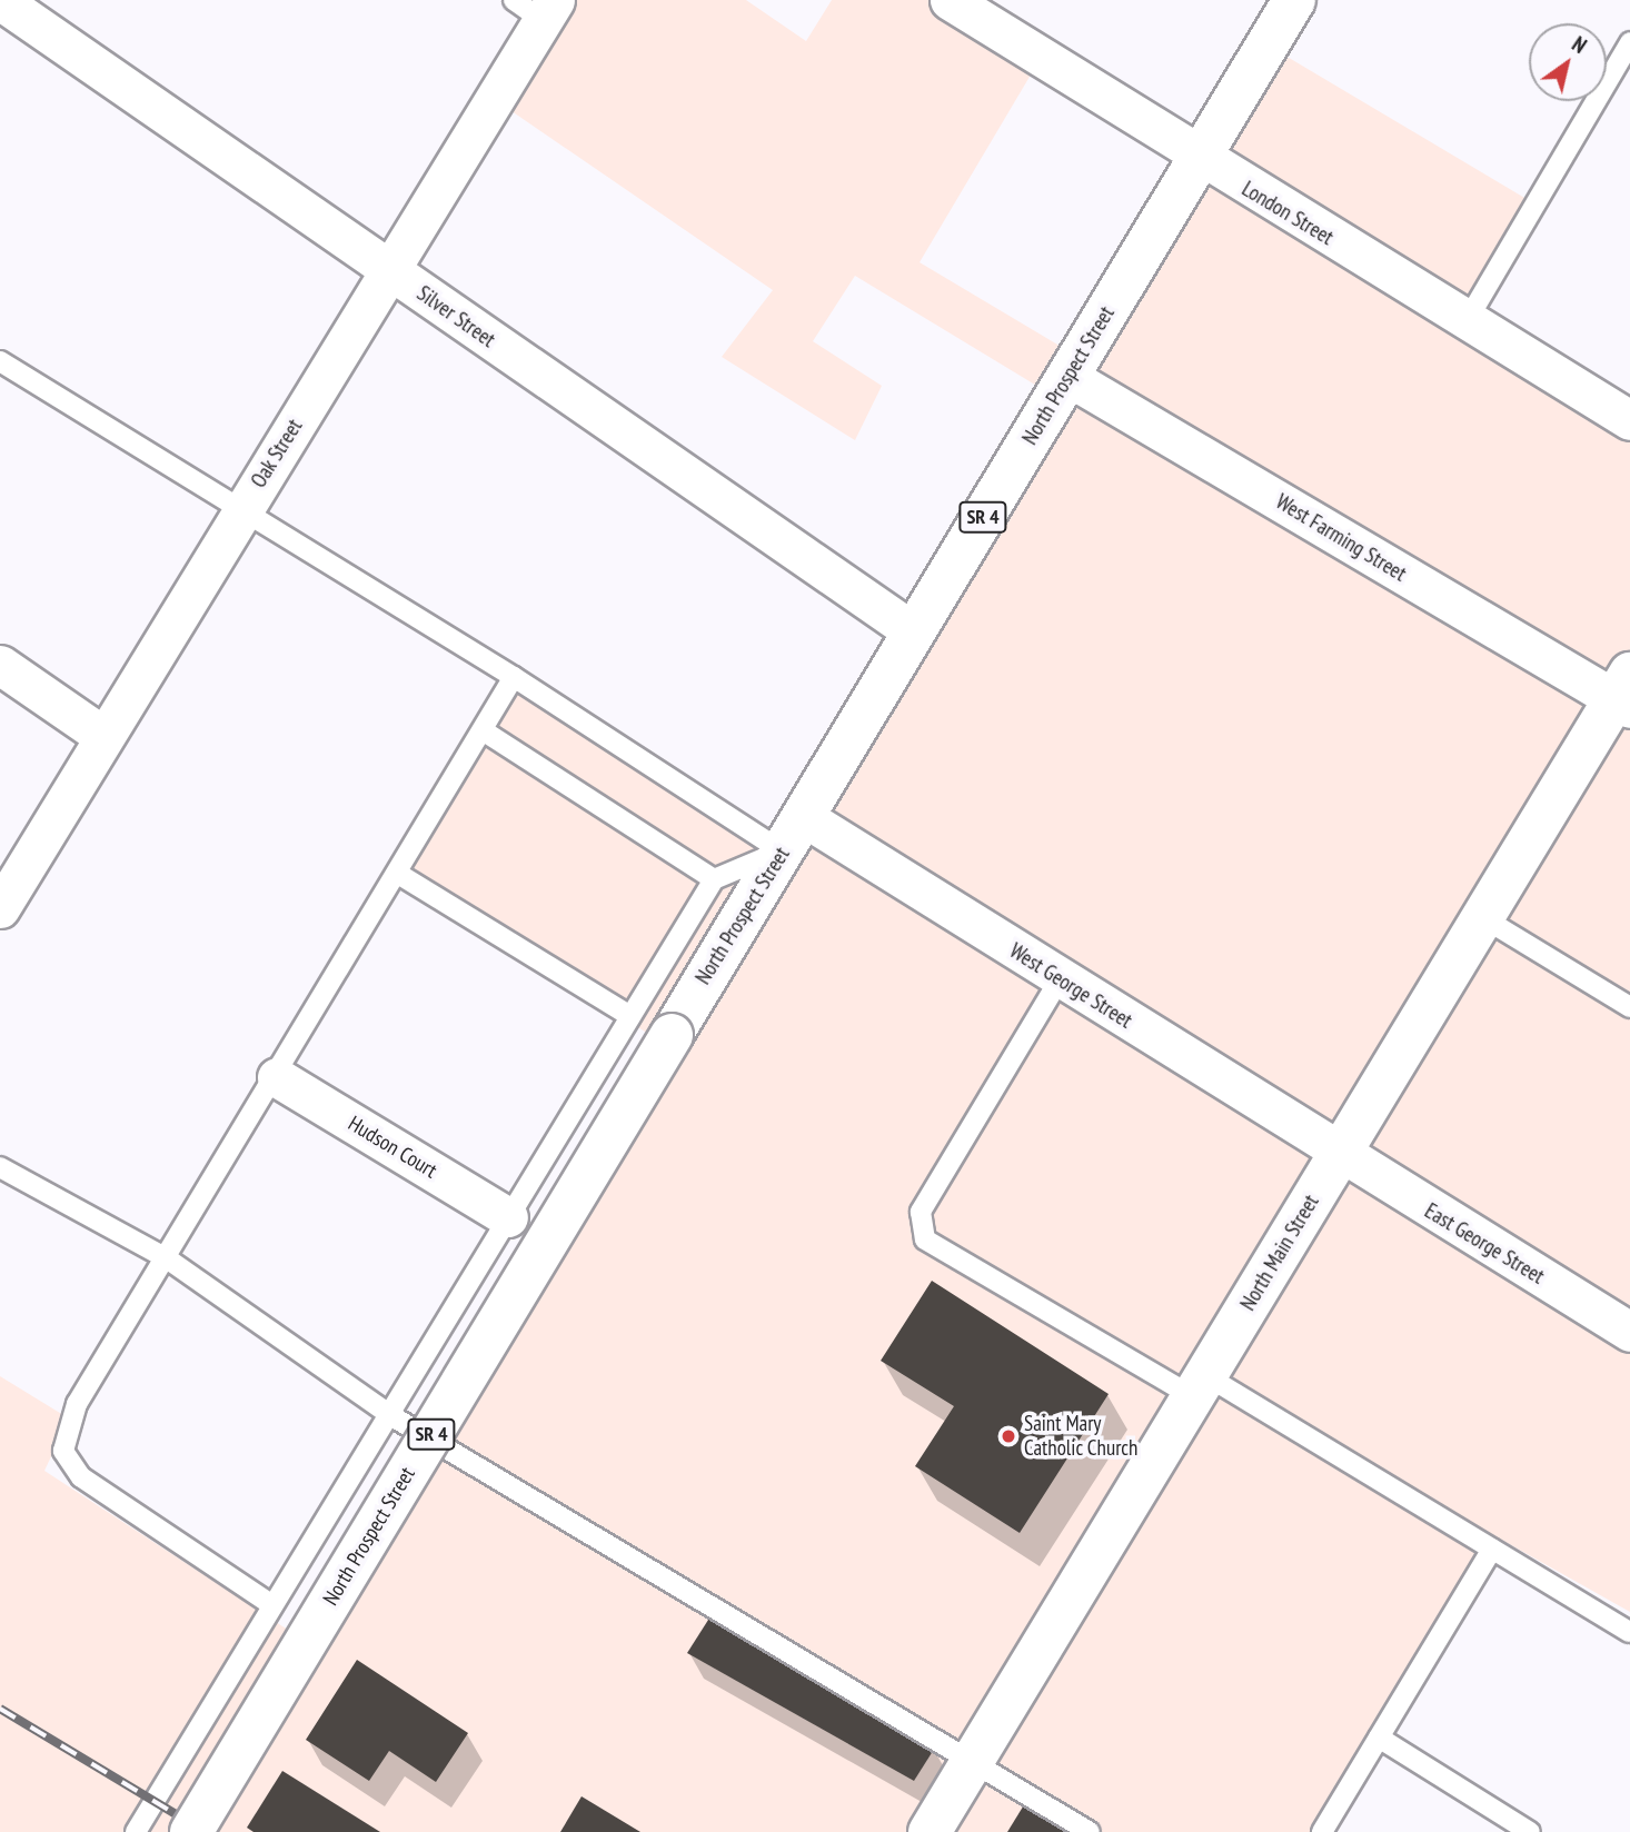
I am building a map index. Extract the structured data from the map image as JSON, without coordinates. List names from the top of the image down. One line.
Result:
{"streets":{"main road":["North Prospect Street","SR 4","North Main Street"],"street":["London Street","Silver Street","Oak Street","West Farming Street","West George Street","Hudson Court","East George Street"]},"crossings":[["London Street","North Prospect Street"],["Silver Street","North Prospect Street"],["Silver Street","Oak Street"],["North Prospect Street","West Farming Street"],["North Prospect Street","West George Street"],["West Farming Street","North Main Street"],["West George Street","East George Street"],["West George Street","North Main Street"],["East George Street","North Main Street"]],"places":["Saint Mary Catholic Church"],"north":"top right"}
